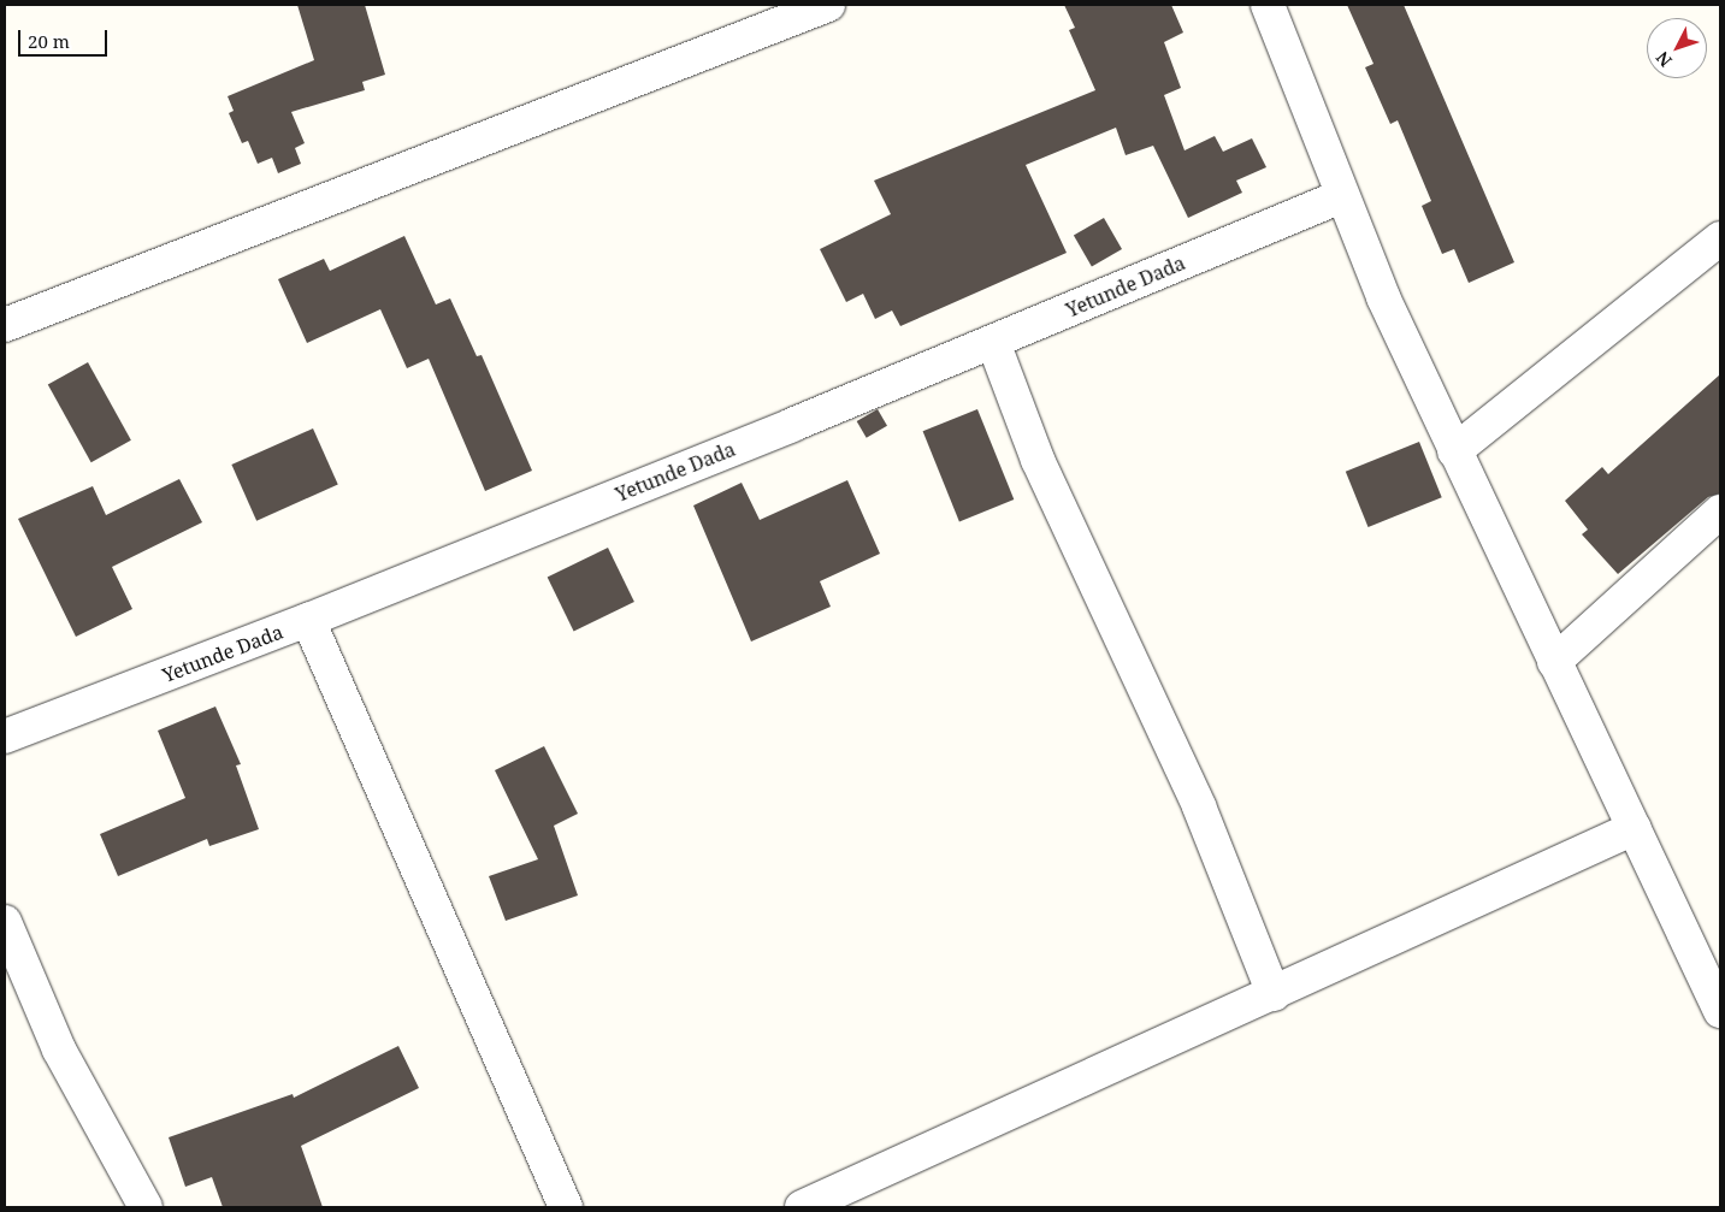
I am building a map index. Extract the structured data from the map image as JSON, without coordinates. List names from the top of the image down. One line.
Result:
{"streets":{"street":["Yetunde Dada"]},"scale_bar":"20 m","north":"bottom left"}
